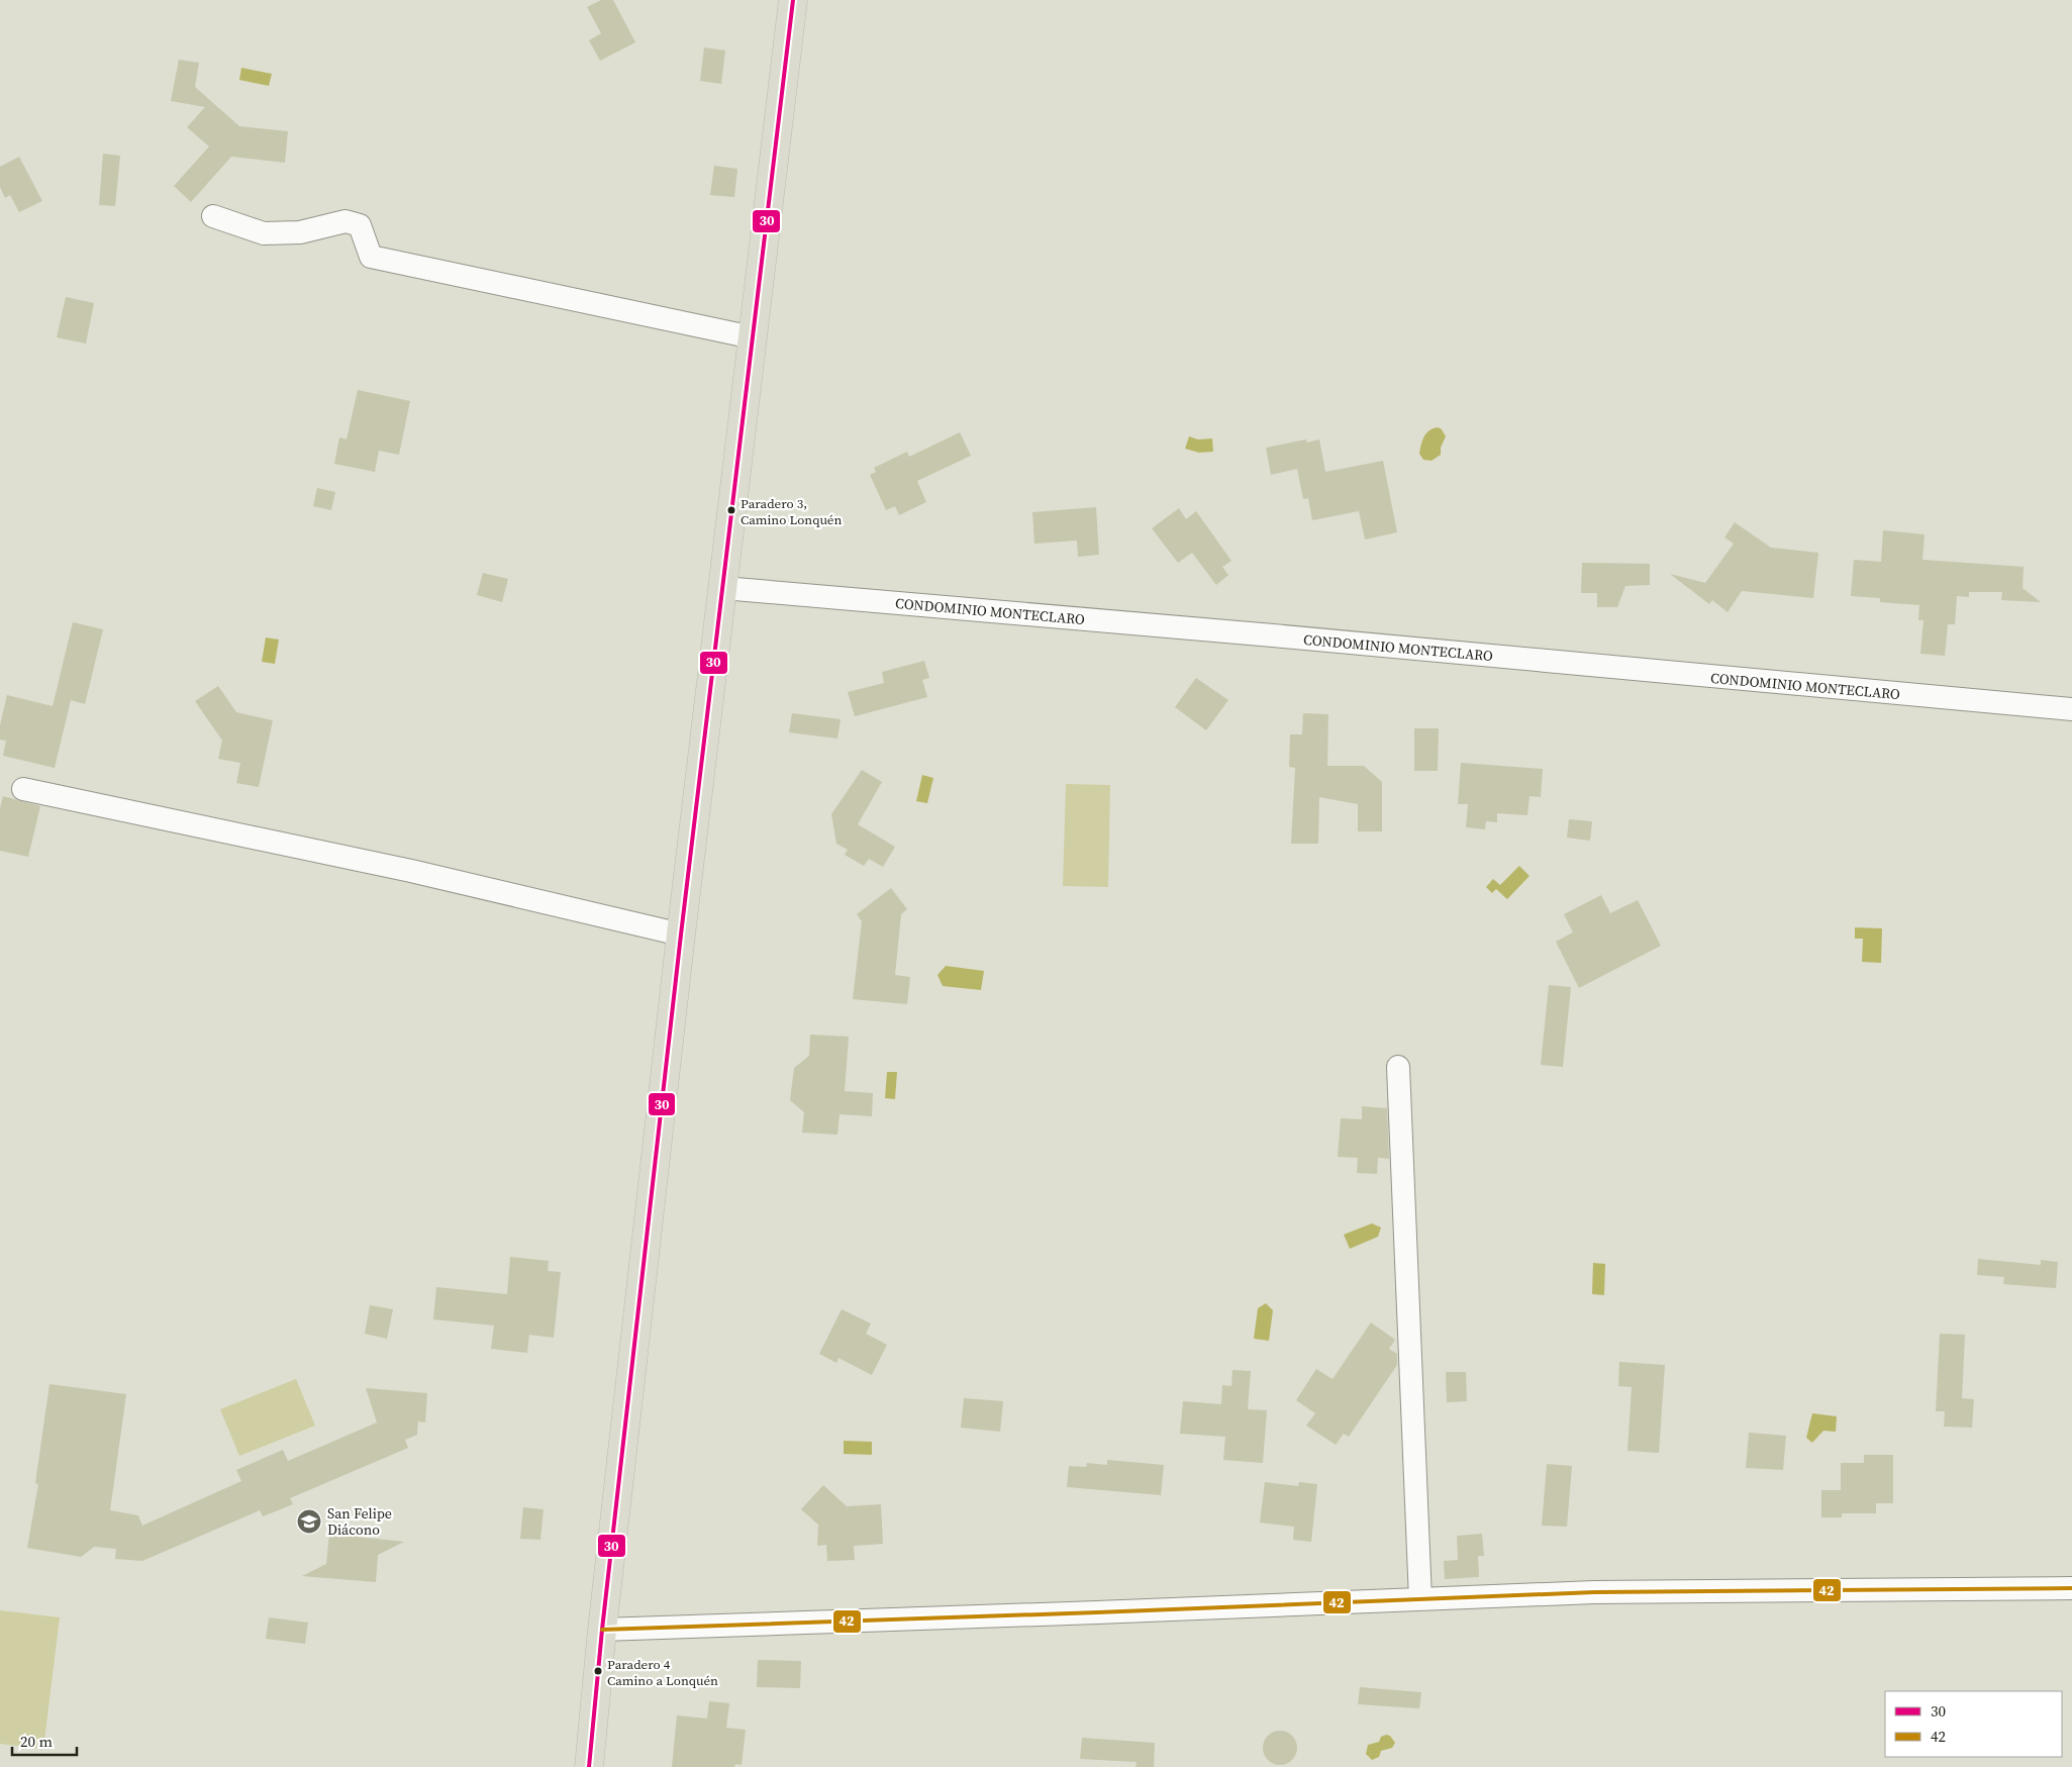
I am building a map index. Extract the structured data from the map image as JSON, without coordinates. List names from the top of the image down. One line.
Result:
{"streets":{"street":["CONDOMINIO MONTECLARO"]},"places":{"other":["Paradero 3, Camino Lonquén","Paradero 4 Camino a Lonquén"],"school or university":["San Felipe Diácono"]},"lines":["transit line 30","transit line 42"],"legend":["30","42"],"scale_bar":"20 m"}
